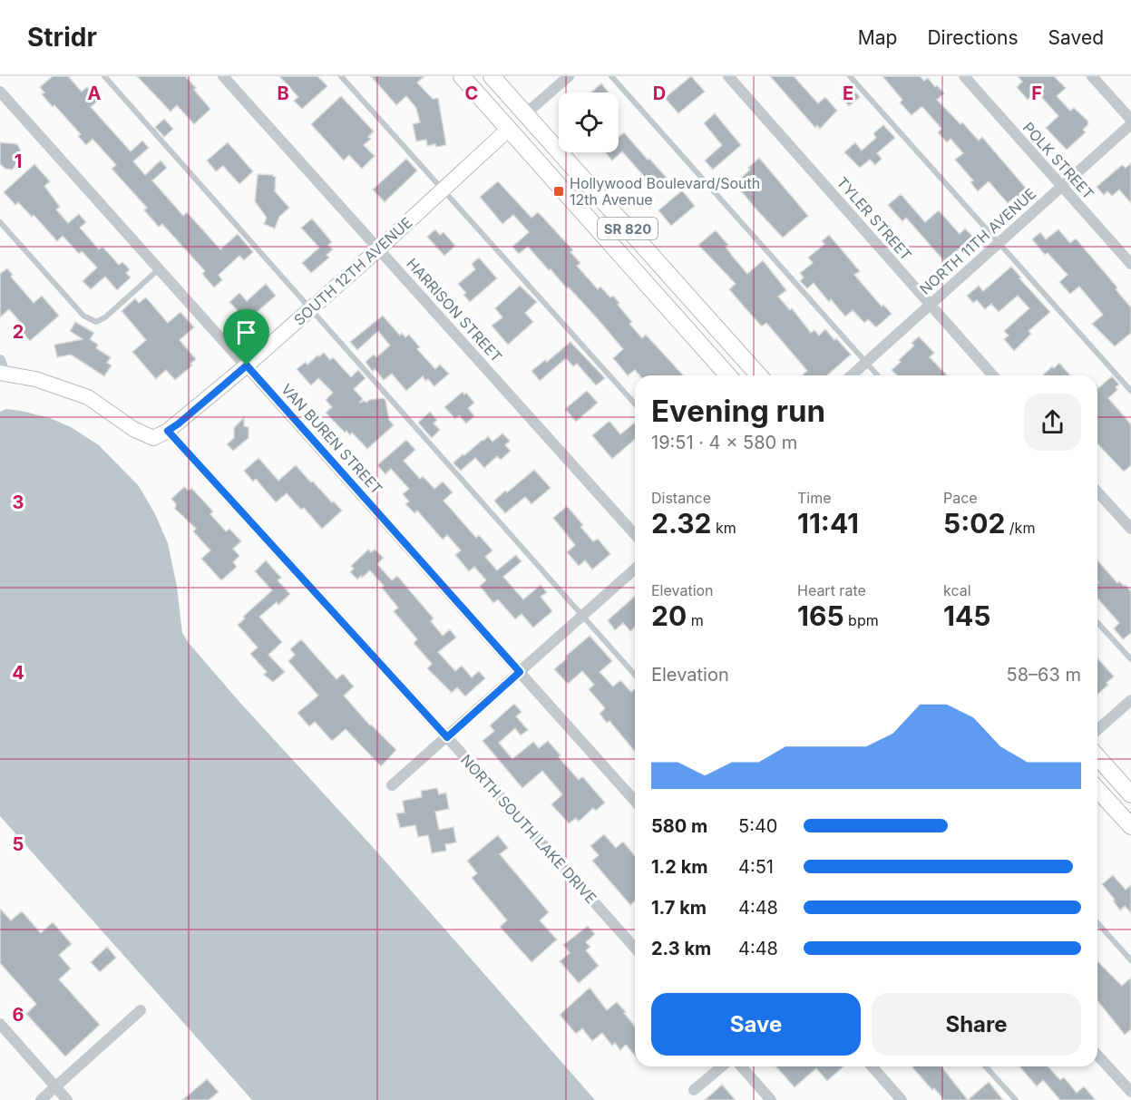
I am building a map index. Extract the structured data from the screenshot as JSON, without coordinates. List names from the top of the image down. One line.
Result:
{"streets":{"main road":["SR 820"],"street":["POLK STREET","TYLER STREET","NORTH 11TH AVENUE","SOUTH 12TH AVENUE","HARRISON STREET","VAN BUREN STREET","NORTH SOUTH LAKE DRIVE"]},"crossings":[["POLK STREET","NORTH 11TH AVENUE"],["TYLER STREET","NORTH 11TH AVENUE"],["SR 820","SOUTH 12TH AVENUE"],["SOUTH 12TH AVENUE","HARRISON STREET"],["SOUTH 12TH AVENUE","VAN BUREN STREET"],["SOUTH 12TH AVENUE","NORTH SOUTH LAKE DRIVE"]],"places":{"transit":["Hollywood Boulevard/South 12th Avenue"]},"page":{"header":"Stridr","nav":["Map","Directions","Saved"],"heading":["Evening run","19:51 · 4 × 580 m"],"stats":[["Distance","2.32 km"],["Time","11:41"],["Pace","5:02 /km"],["Elevation","20 m"],["Heart rate","165 bpm"],["kcal","145"]],"chart":["Elevation","58–63 m"],"list":[{"name":"580 m","note":"5:40"},{"name":"1.2 km","note":"4:51"},{"name":"1.7 km","note":"4:48"},{"name":"2.3 km","note":"4:48"}],"buttons":["Save","Share"]},"grid":{"columns":["A","B","C","D","E","F"],"rows":["1","2","3","4","5","6"]}}
